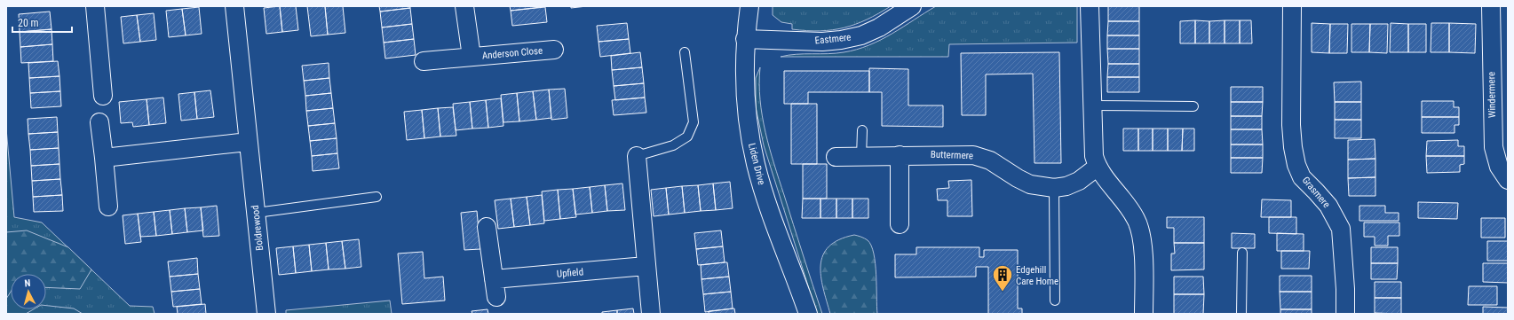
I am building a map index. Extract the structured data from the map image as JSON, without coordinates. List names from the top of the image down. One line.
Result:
{"streets":{"street":["Eastmere","Anderson Close","Windermere","Buttermere","Liden Drive","Grasmere","Boldrewood","Upfield"]},"crossings":[["Eastmere","Liden Drive"]],"places":{"building":["Edgehill Care Home"]},"scale_bar":"20 m","north":"top"}
